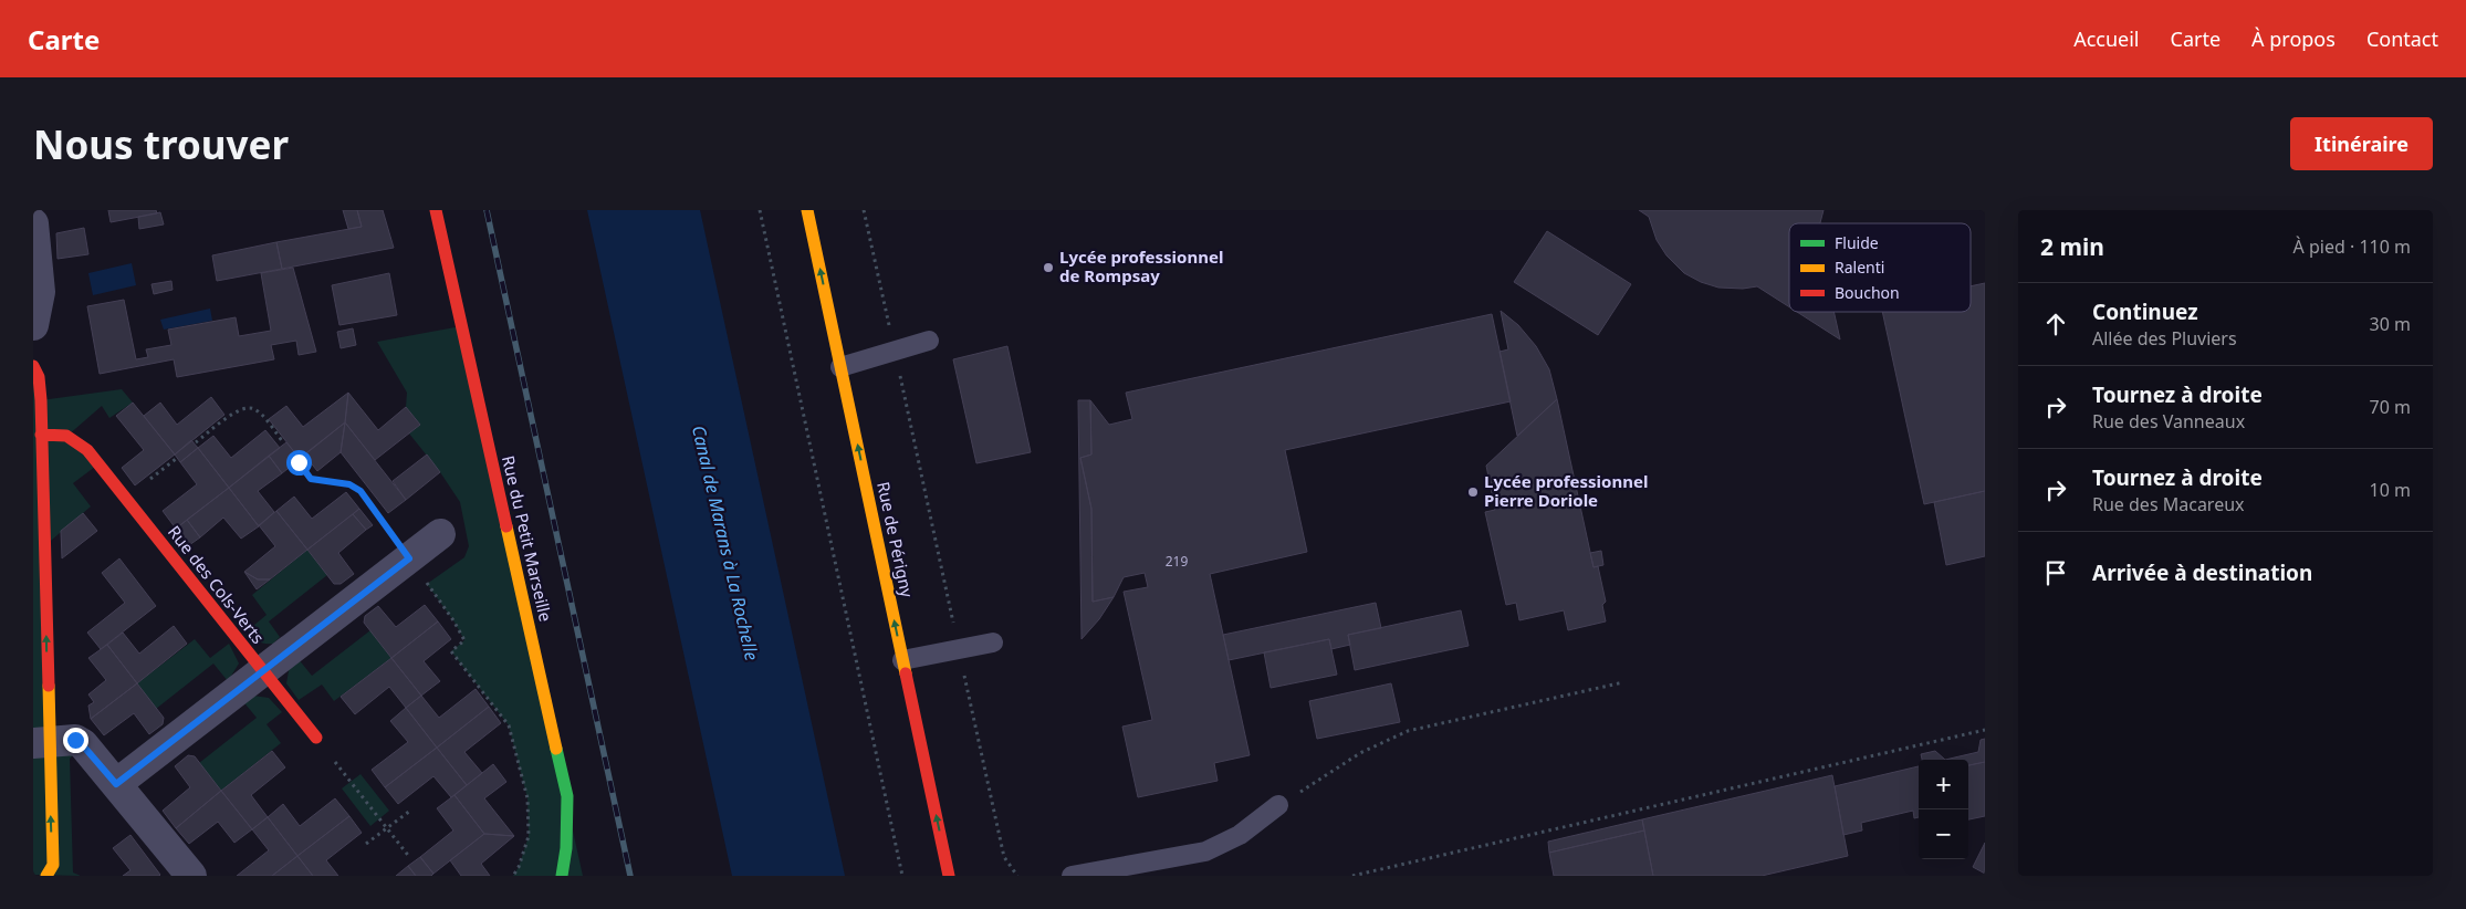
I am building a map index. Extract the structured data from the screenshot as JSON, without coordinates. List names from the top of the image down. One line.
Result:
{"streets":{"street":["Rue du Petit Marseille","Rue de Périgny","Rue des Cols-Verts"]},"one_way":["Rue de Périgny"],"water":["Canal de Marans à La Rochelle"],"places":["Lycée professionnel de Rompsay","Lycée professionnel Pierre Doriole"],"house_numbers":["219"],"legend":["Fluide","Ralenti","Bouchon"],"page":{"header":"Carte","nav":["Accueil","Carte","À propos","Contact"],"buttons":"Itinéraire","title":"Nous trouver","heading":["2 min","À pied · 110 m"],"list":[["Continuez","Allée des Pluviers","30 m"],["Tournez à droite","Rue des Vanneaux","70 m"],["Tournez à droite","Rue des Macareux","10 m"],"Arrivée à destination"],"map_buttons":["+","−"]}}
